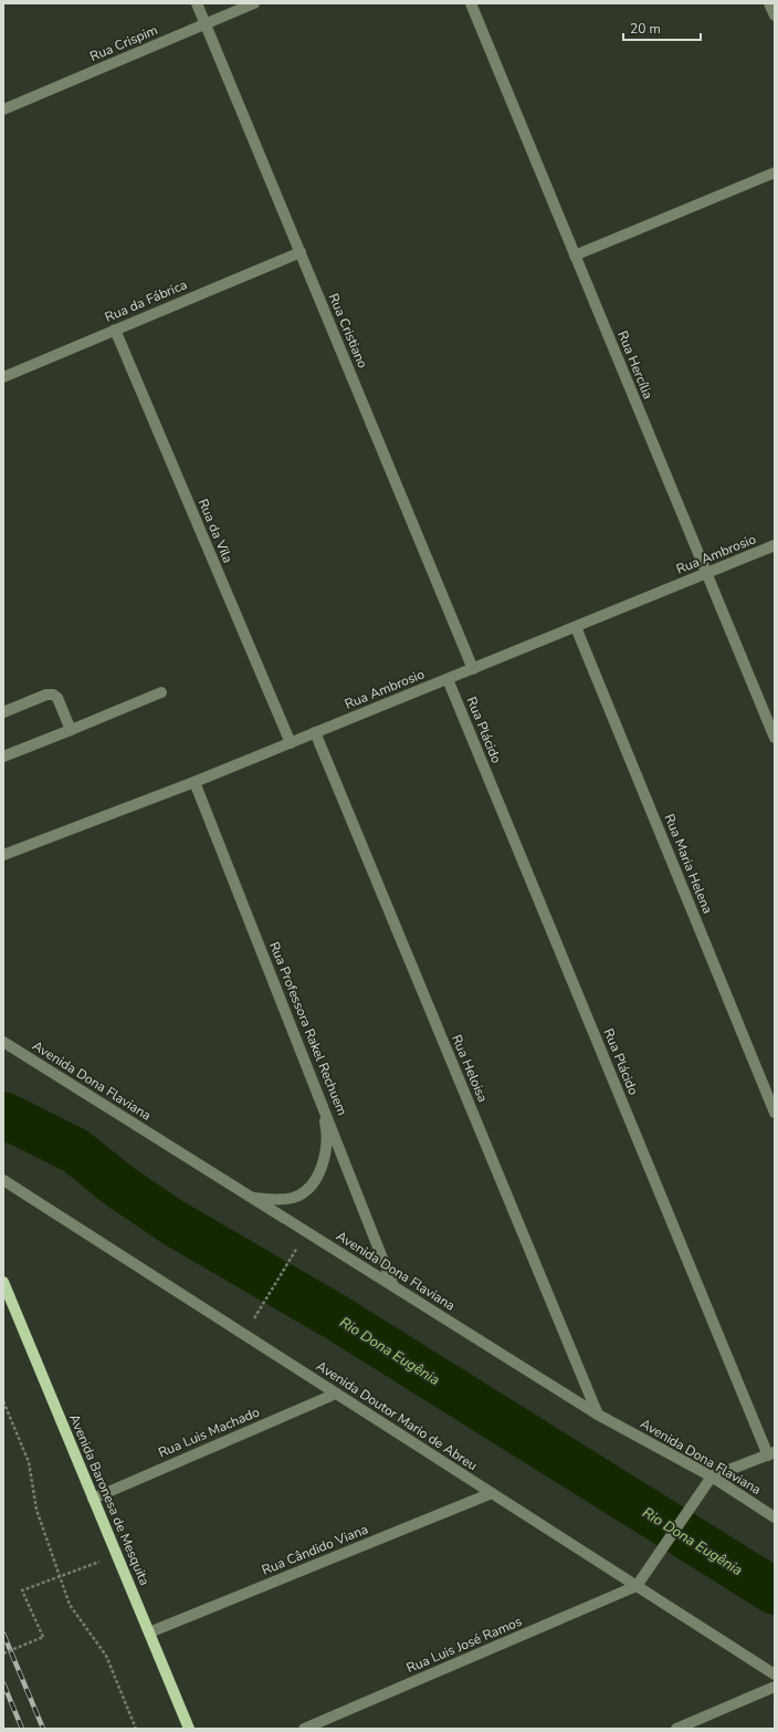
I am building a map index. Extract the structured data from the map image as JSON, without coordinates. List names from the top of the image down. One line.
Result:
{"streets":{"main road":["Avenida Baronesa de Mesquita"],"street":["Rua Crispim","Rua da Fábrica","Rua Cristiano","Rua Hercília","Rua da Vila","Rua Ambrosio","Rua Plácido","Rua Maria Helena","Rua Professora Rakel Rechuem","Rua Heloisa","Avenida Dona Flaviana","Avenida Doutor Mario de Abreu","Rua Luis Machado","Rua Cândido Viana","Rua Luis José Ramos"]},"crossings":[["Rua Crispim","Rua Cristiano"],["Rua da Fábrica","Rua Cristiano"],["Rua da Fábrica","Rua da Vila"],["Rua Cristiano","Rua Ambrosio"],["Rua Hercília","Rua Ambrosio"],["Rua da Vila","Rua Ambrosio"],["Rua Ambrosio","Rua Plácido"],["Rua Ambrosio","Rua Maria Helena"],["Rua Ambrosio","Rua Professora Rakel Rechuem"],["Rua Ambrosio","Rua Heloisa"],["Rua Professora Rakel Rechuem","Avenida Dona Flaviana"],["Rua Heloisa","Avenida Dona Flaviana"],["Avenida Doutor Mario de Abreu","Rua Luis Machado"],["Avenida Doutor Mario de Abreu","Rua Cândido Viana"],["Avenida Doutor Mario de Abreu","Rua Luis José Ramos"],["Rua Luis Machado","Avenida Baronesa de Mesquita"],["Avenida Baronesa de Mesquita","Rua Cândido Viana"]],"water":["Rio Dona Eugênia"],"scale_bar":"20 m"}
